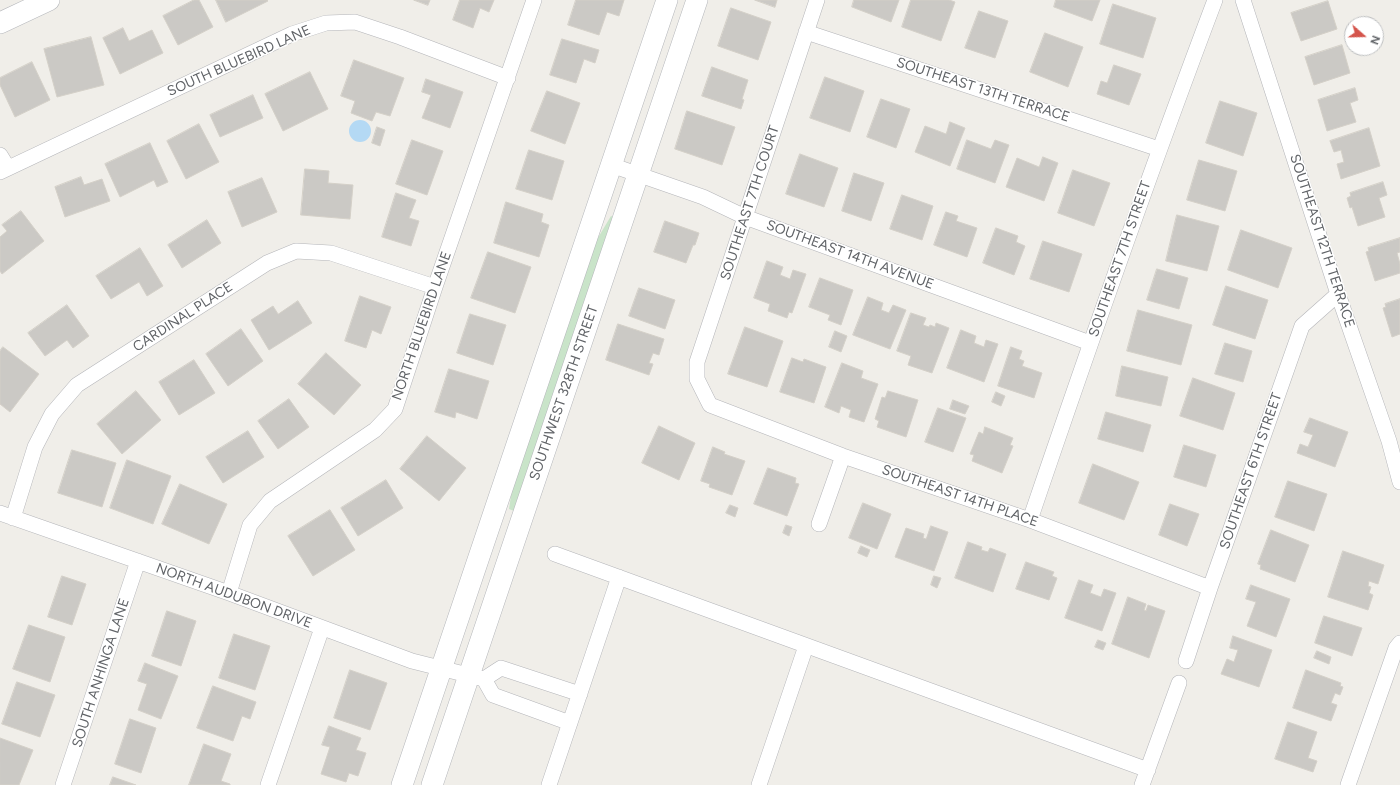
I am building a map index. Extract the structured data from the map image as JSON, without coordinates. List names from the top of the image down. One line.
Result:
{"streets":{"street":["SOUTH BLUEBIRD LANE","SOUTHEAST 13TH TERRACE","SOUTHEAST 7TH COURT","SOUTHEAST 12TH TERRACE","SOUTHEAST 14TH AVENUE","SOUTHEAST 7TH STREET","CARDINAL PLACE","NORTH BLUEBIRD LANE","SOUTHWEST 328TH STREET","SOUTHEAST 6TH STREET","SOUTHEAST 14TH PLACE","NORTH AUDUBON DRIVE","SOUTH ANHINGA LANE"]},"crossings":[["SOUTH BLUEBIRD LANE","NORTH BLUEBIRD LANE"],["SOUTHEAST 13TH TERRACE","SOUTHEAST 7TH COURT"],["SOUTHEAST 13TH TERRACE","SOUTHEAST 7TH STREET"],["SOUTHEAST 7TH COURT","SOUTHEAST 14TH AVENUE"],["SOUTHEAST 7TH COURT","SOUTHEAST 14TH PLACE"],["SOUTHEAST 12TH TERRACE","SOUTHEAST 6TH STREET"],["SOUTHEAST 14TH AVENUE","SOUTHEAST 7TH STREET"],["SOUTHEAST 14TH AVENUE","SOUTHWEST 328TH STREET"],["SOUTHEAST 7TH STREET","SOUTHEAST 14TH PLACE"],["CARDINAL PLACE","NORTH BLUEBIRD LANE"],["CARDINAL PLACE","NORTH AUDUBON DRIVE"],["NORTH BLUEBIRD LANE","NORTH AUDUBON DRIVE"],["SOUTHWEST 328TH STREET","NORTH AUDUBON DRIVE"],["SOUTHEAST 6TH STREET","SOUTHEAST 14TH PLACE"],["NORTH AUDUBON DRIVE","SOUTH ANHINGA LANE"]],"north":"right"}
